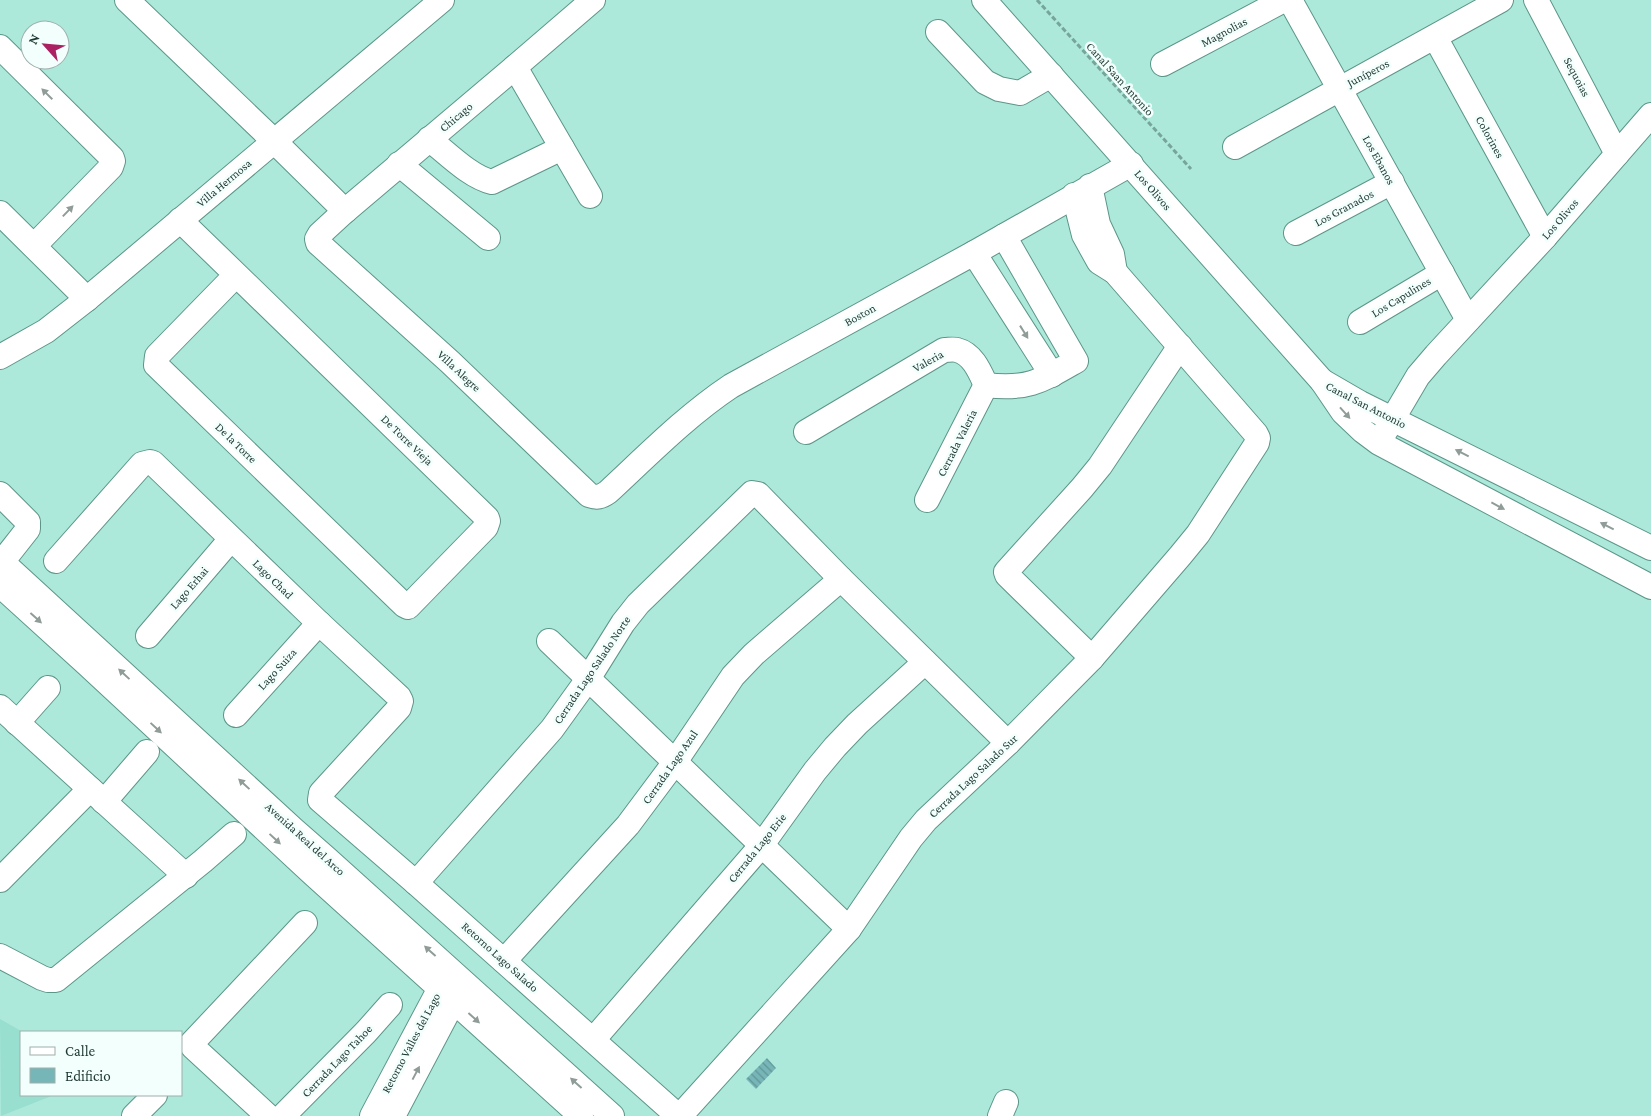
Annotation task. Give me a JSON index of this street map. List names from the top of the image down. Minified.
{"streets":{"street":["Magnolias","Juníperos","Sequoias","Chicago","Colorines","Los Ebanos","Villa Hermosa","Los Olivos","Los Granados","Los Capulines","Boston","Valeria","Villa Alegre","Canal San Antonio","De Torre Vieja","De la Torre","Cerrada Valeria","Lago Chad","Lago Erhai","Lago Suiza","Cerrada Lago Salado Norte","Cerrada Lago Azul","Cerrada Lago Salado Sur","Avenida Real del Arco","Cerrada Lago Erie","Retorno Lago Salado","Retorno Valles del Lago","Cerrada Lago Tahoe"],"path":["Canal Saan Antonio"]},"crossings":[["Juníperos","Colorines"],["Juníperos","Los Ebanos"],["Sequoias","Los Olivos"],["Chicago","Villa Alegre"],["Colorines","Los Olivos"],["Los Ebanos","Los Olivos"],["Los Ebanos","Los Granados"],["Los Ebanos","Los Capulines"],["Los Olivos","Boston"],["Los Olivos","Canal San Antonio"],["Boston","Villa Alegre"],["Valeria","Cerrada Valeria"],["De Torre Vieja","De la Torre"],["Lago Chad","Lago Erhai"],["Lago Chad","Lago Suiza"],["Lago Chad","Retorno Lago Salado"],["Cerrada Lago Salado Norte","Cerrada Lago Azul"],["Cerrada Lago Salado Norte","Retorno Lago Salado"],["Cerrada Lago Azul","Retorno Lago Salado"],["Cerrada Lago Salado Sur","Retorno Lago Salado"],["Avenida Real del Arco","Retorno Valles del Lago"],["Cerrada Lago Erie","Retorno Lago Salado"]],"legend":["Calle","Edificio"],"north":"top left"}
